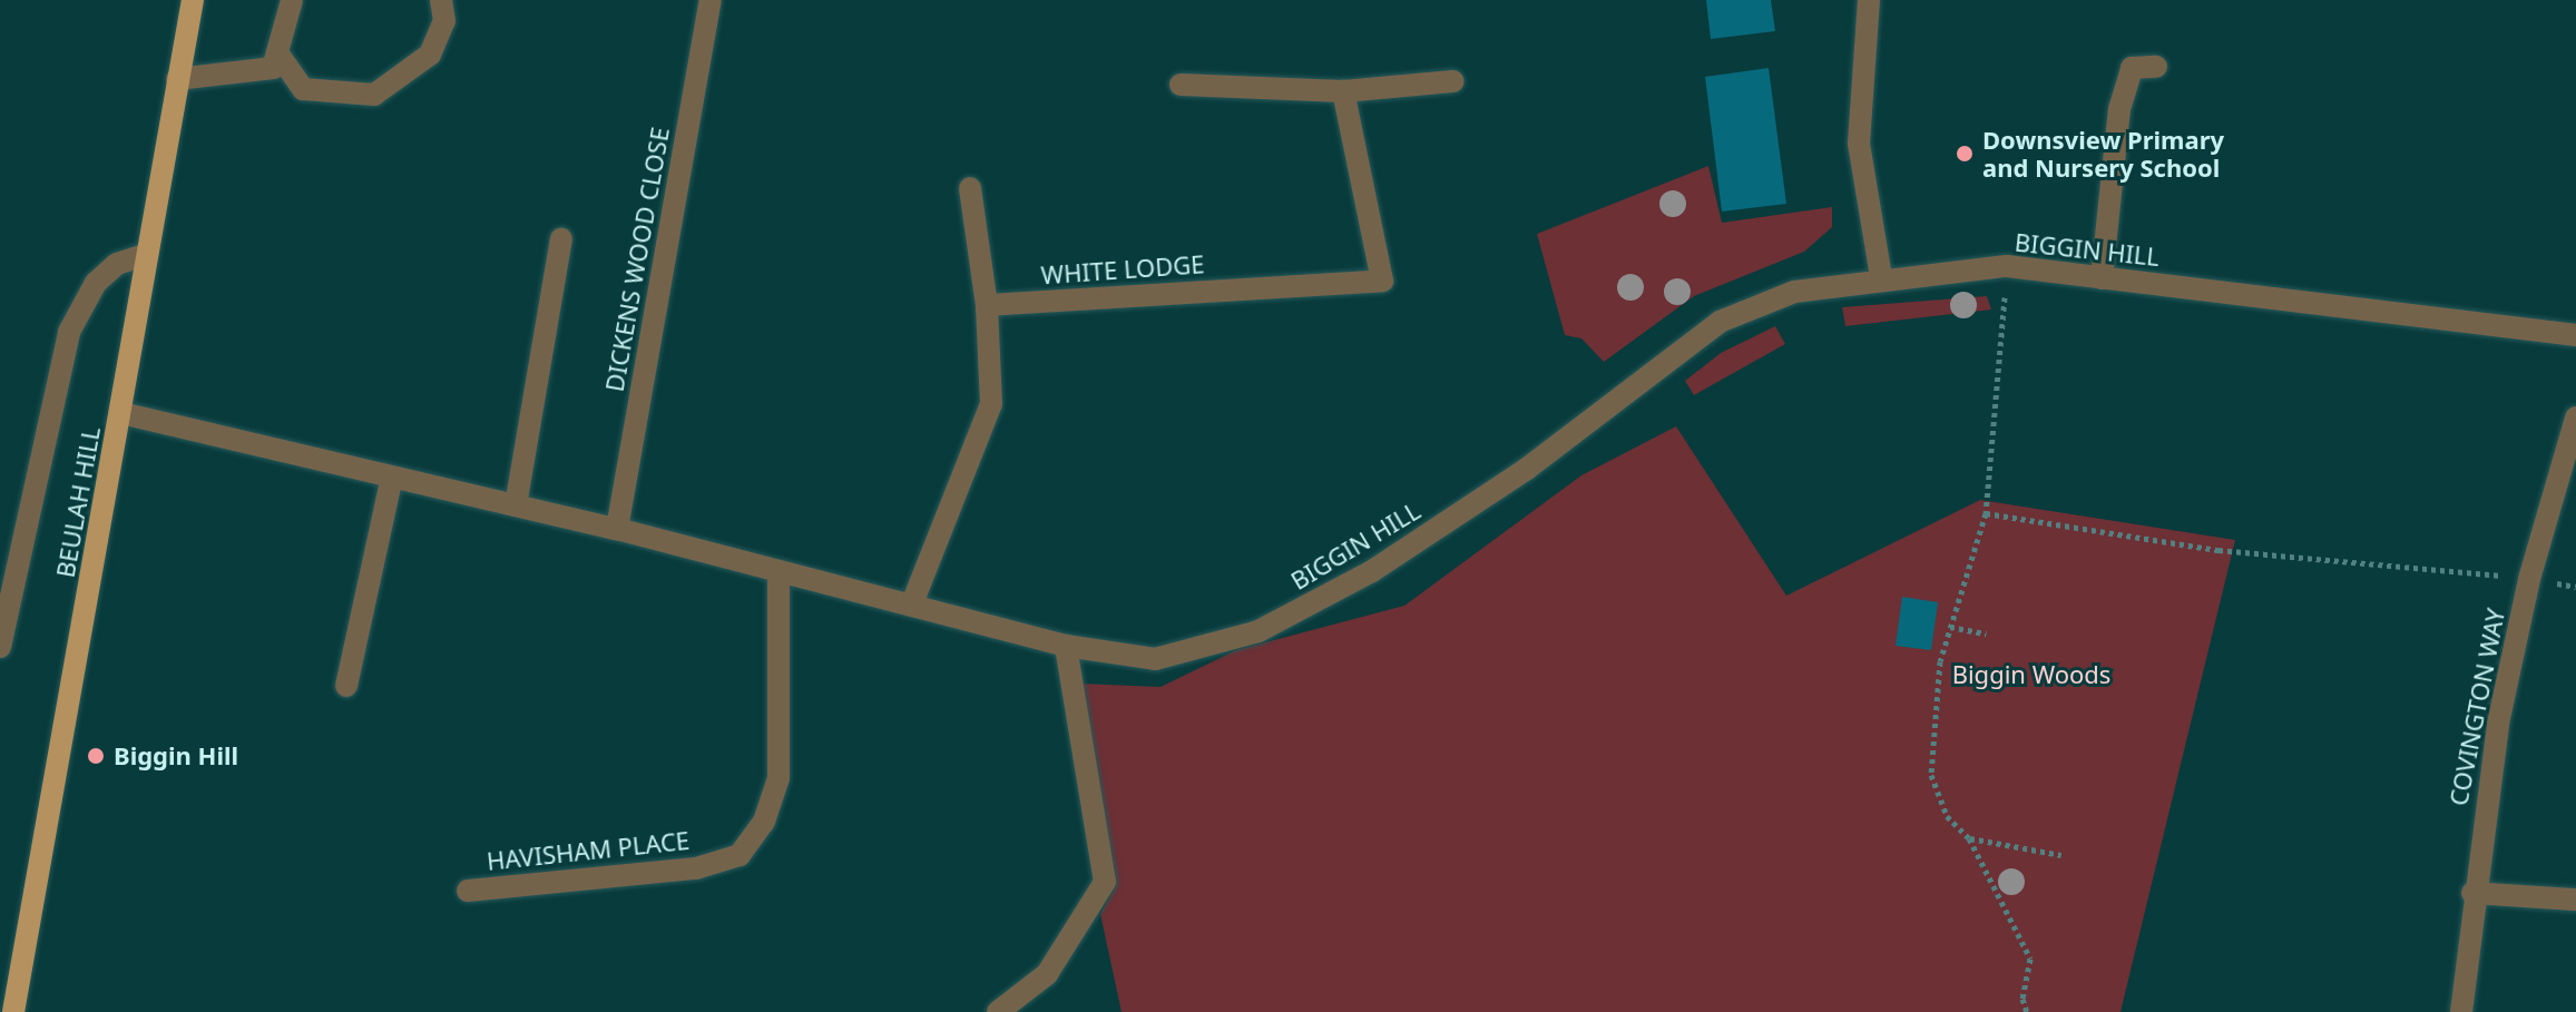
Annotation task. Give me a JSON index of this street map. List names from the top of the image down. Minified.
{"streets":{"main road":["BEULAH HILL"],"street":["BIGGIN HILL","DICKENS WOOD CLOSE","WHITE LODGE","COVINGTON WAY","HAVISHAM PLACE"]},"crossings":[["BIGGIN HILL","DICKENS WOOD CLOSE"],["BIGGIN HILL","BEULAH HILL"],["BIGGIN HILL","HAVISHAM PLACE"]],"parks":["Biggin Woods"],"places":["Downsview Primary and Nursery School","Biggin Hill"]}
